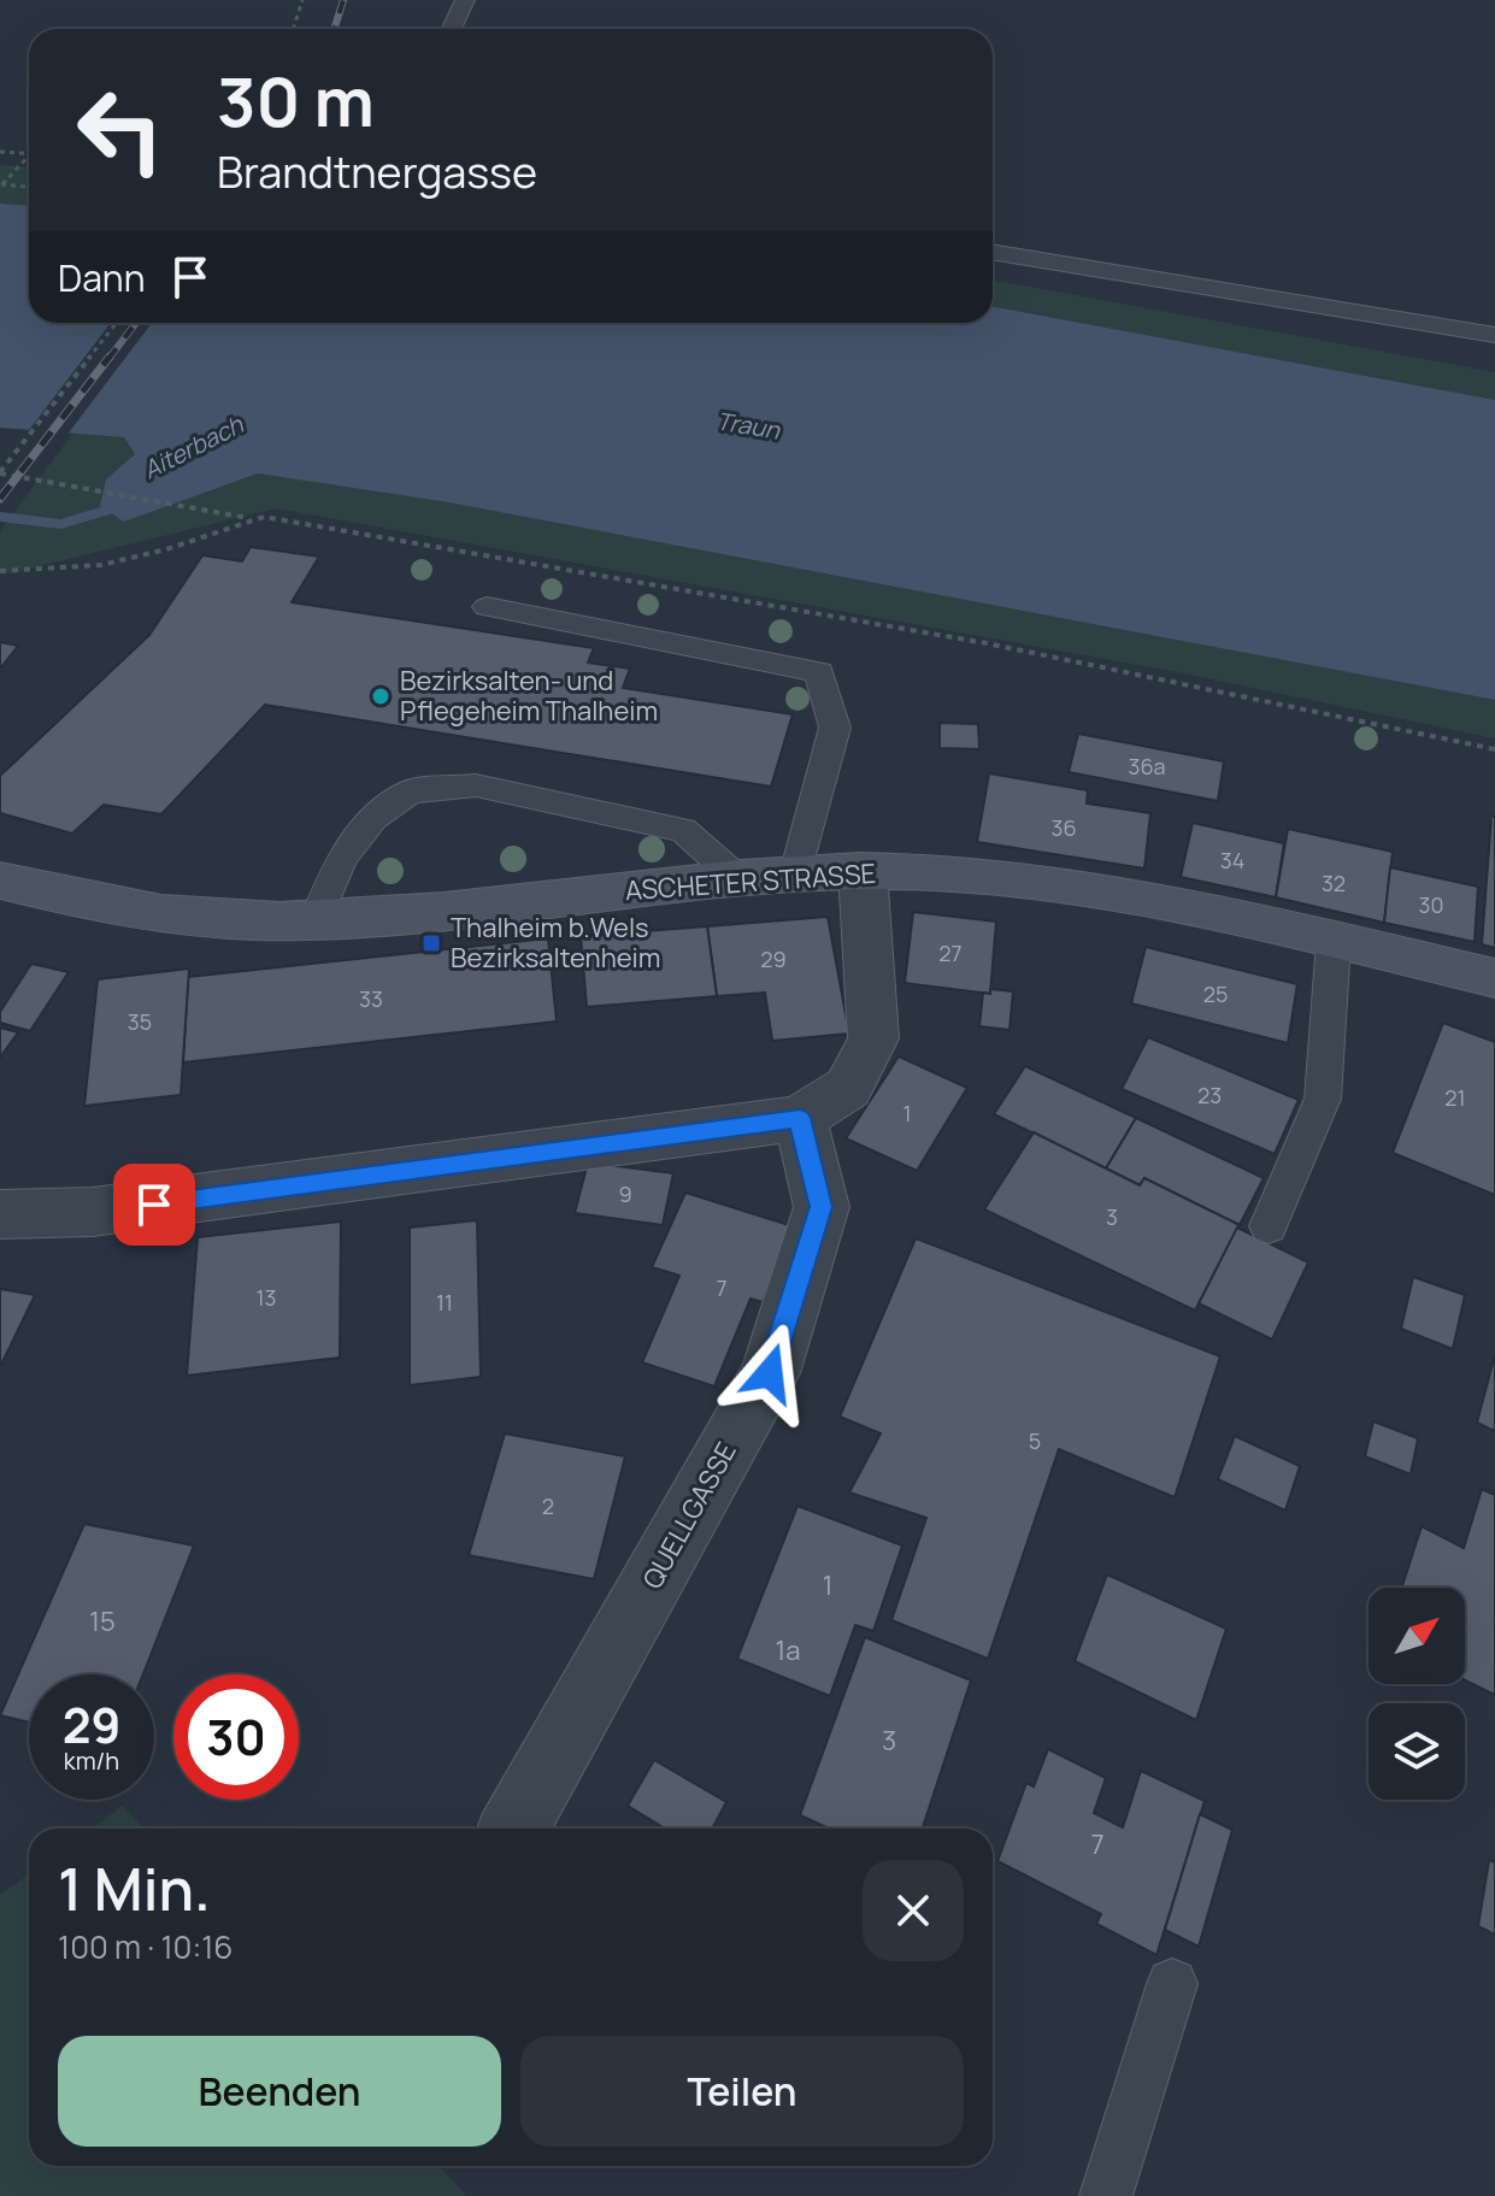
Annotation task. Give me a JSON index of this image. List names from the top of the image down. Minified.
{"streets":{"main road":["ASCHETER STRASSE"],"street":["QUELLGASSE"]},"water":["Traun","Aiterbach"],"places":{"other":["Bezirksalten- und Pflegeheim Thalheim"],"transit":["Thalheim b.Wels Bezirksaltenheim"]},"house_numbers":["36a","36","34","32","30","27","29","25","33","35","23","21","1","9","3","7","13","11","5","2","1","15","1a","3","7"],"north":"top right","page":{"turn":["30 m","Brandtnergasse"],"then":"Dann","speed":"29 km/h","limit":"30","heading":["1 Min.","100 m · 10:16"],"buttons":["Beenden","Teilen"]}}
